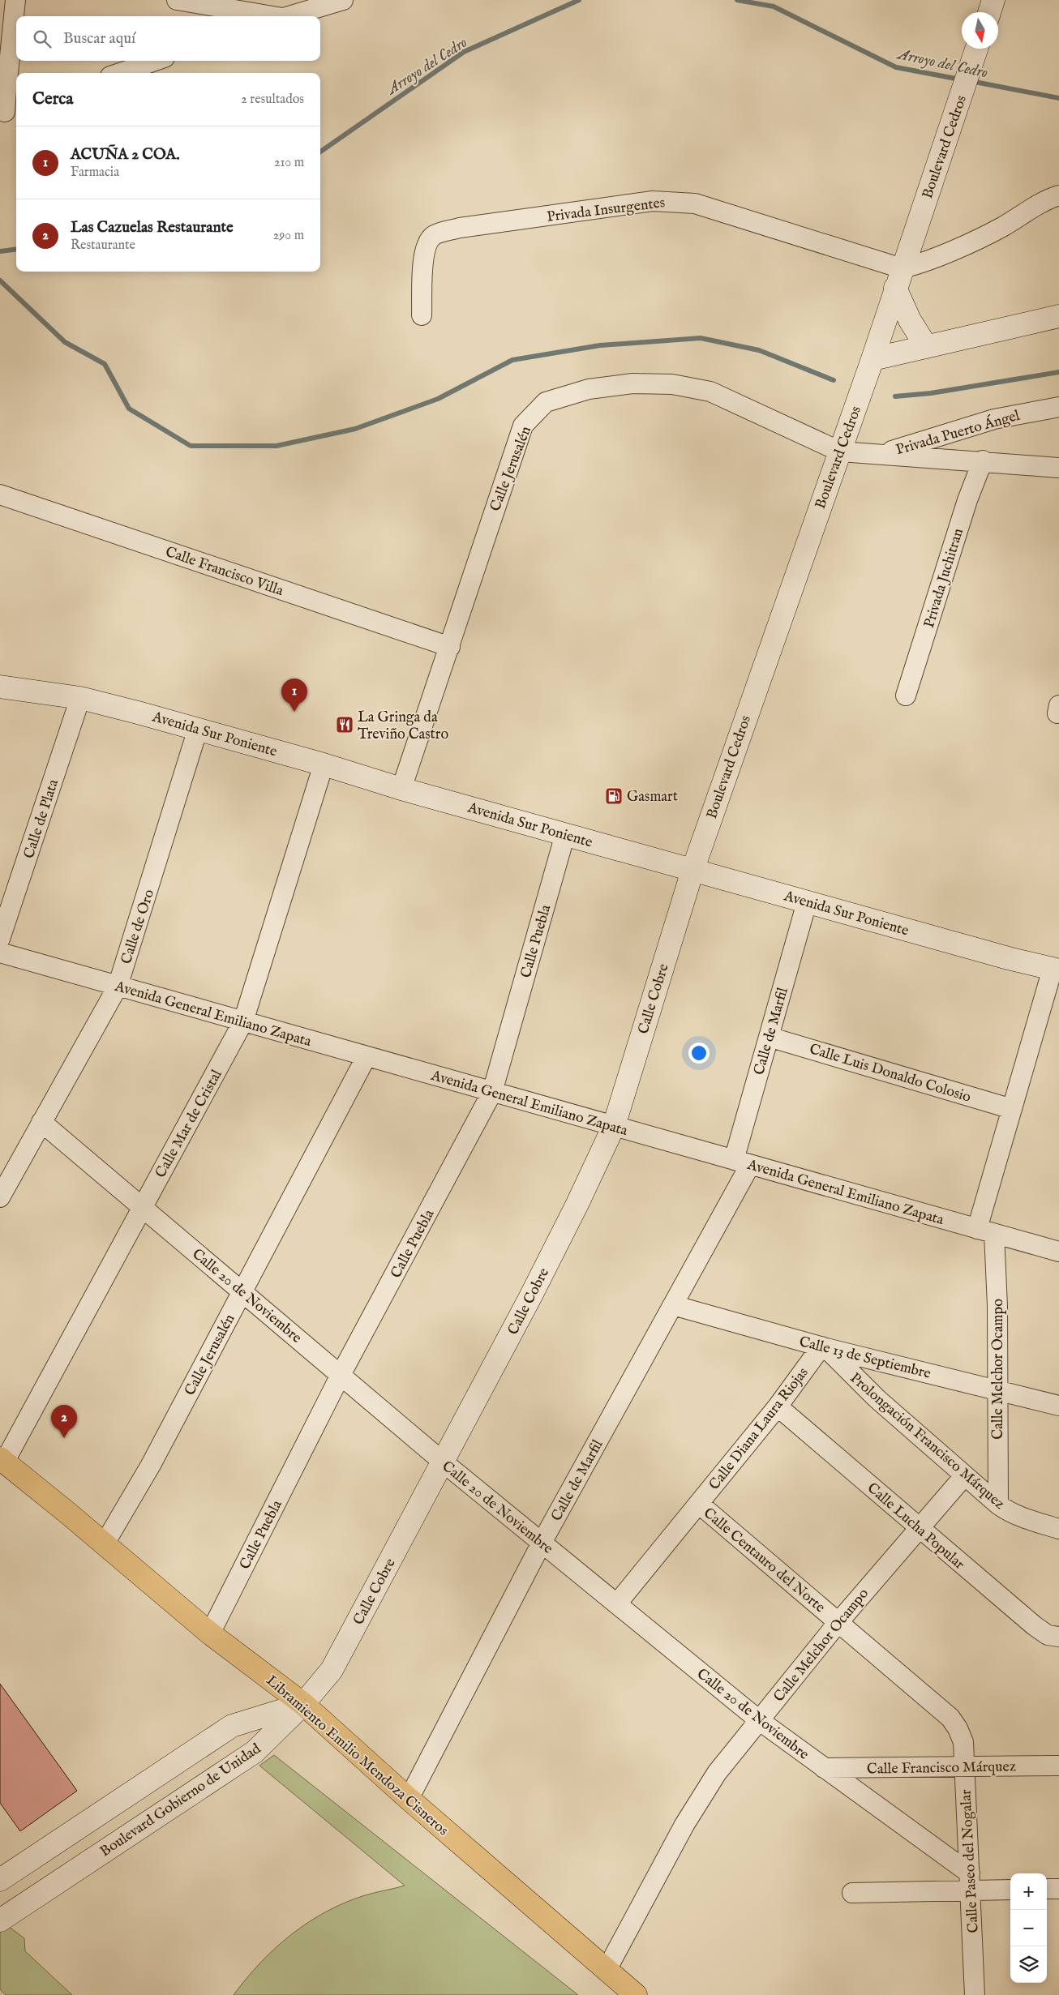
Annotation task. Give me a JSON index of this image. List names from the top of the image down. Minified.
{"streets":{"main road":["Boulevard Cedros","Avenida Sur Poniente","Calle Cobre","Libramiento Emilio Mendoza Cisneros","Boulevard Gobierno de Unidad"],"street":["Privada Insurgentes","Privada Puerto Ángel","Calle Jerusalén","Calle Francisco Villa","Privada Juchitran","Calle de Plata","Calle de Oro","Calle Puebla","Avenida General Emiliano Zapata","Calle de Marfil","Calle Luis Donaldo Colosio","Calle Mar de Cristal","Calle 20 de Noviembre","Calle 13 de Septiembre","Calle Melchor Ocampo","Calle Diana Laura Riojas","Prolongación Francisco Márquez","Calle Lucha Popular","Calle Centauro del Norte","Calle Francisco Márquez","Calle Paseo del Nogalar"]},"crossings":[["Boulevard Cedros","Privada Insurgentes"],["Boulevard Cedros","Privada Puerto Ángel"],["Boulevard Cedros","Calle Jerusalén"],["Boulevard Cedros","Avenida Sur Poniente"],["Boulevard Cedros","Calle Cobre"],["Privada Puerto Ángel","Calle Jerusalén"],["Privada Puerto Ángel","Privada Juchitran"],["Calle Jerusalén","Calle Francisco Villa"],["Calle Jerusalén","Avenida Sur Poniente"],["Calle Jerusalén","Avenida General Emiliano Zapata"],["Calle Jerusalén","Calle 20 de Noviembre"],["Calle Jerusalén","Libramiento Emilio Mendoza Cisneros"],["Avenida Sur Poniente","Calle de Plata"],["Avenida Sur Poniente","Calle de Oro"],["Avenida Sur Poniente","Calle Puebla"],["Avenida Sur Poniente","Calle Cobre"],["Avenida Sur Poniente","Calle de Marfil"],["Avenida Sur Poniente","Calle Mar de Cristal"],["Avenida Sur Poniente","Calle Melchor Ocampo"],["Calle de Oro","Avenida General Emiliano Zapata"],["Calle de Oro","Calle 20 de Noviembre"],["Calle Puebla","Avenida General Emiliano Zapata"],["Calle Puebla","Calle 20 de Noviembre"],["Calle Puebla","Libramiento Emilio Mendoza Cisneros"],["Calle Cobre","Avenida General Emiliano Zapata"],["Calle Cobre","Calle 20 de Noviembre"],["Calle Cobre","Libramiento Emilio Mendoza Cisneros"],["Calle Cobre","Boulevard Gobierno de Unidad"],["Avenida General Emiliano Zapata","Calle de Marfil"],["Avenida General Emiliano Zapata","Calle Mar de Cristal"],["Avenida General Emiliano Zapata","Calle Melchor Ocampo"],["Calle de Marfil","Calle Luis Donaldo Colosio"],["Calle de Marfil","Calle 20 de Noviembre"],["Calle de Marfil","Calle 13 de Septiembre"],["Calle de Marfil","Libramiento Emilio Mendoza Cisneros"],["Calle Luis Donaldo Colosio","Calle Melchor Ocampo"],["Calle Mar de Cristal","Calle 20 de Noviembre"],["Calle Mar de Cristal","Libramiento Emilio Mendoza Cisneros"],["Calle 20 de Noviembre","Calle Melchor Ocampo"],["Calle 20 de Noviembre","Calle Diana Laura Riojas"],["Calle 20 de Noviembre","Calle Francisco Márquez"],["Calle 20 de Noviembre","Calle Paseo del Nogalar"],["Calle 13 de Septiembre","Calle Melchor Ocampo"],["Calle 13 de Septiembre","Calle Diana Laura Riojas"],["Calle 13 de Septiembre","Prolongación Francisco Márquez"],["Calle Melchor Ocampo","Prolongación Francisco Márquez"],["Calle Melchor Ocampo","Calle Lucha Popular"],["Calle Melchor Ocampo","Calle Centauro del Norte"],["Calle Melchor Ocampo","Libramiento Emilio Mendoza Cisneros"],["Calle Diana Laura Riojas","Prolongación Francisco Márquez"],["Calle Diana Laura Riojas","Calle Lucha Popular"],["Calle Diana Laura Riojas","Calle Centauro del Norte"],["Calle Centauro del Norte","Calle Paseo del Nogalar"],["Libramiento Emilio Mendoza Cisneros","Boulevard Gobierno de Unidad"],["Calle Francisco Márquez","Calle Paseo del Nogalar"]],"water":["Arroyo del Cedro"],"places":{"restaurant":["La Gringa da Treviño Castro"],"fuel station":["Gasmart"]},"north":"bottom","page":{"search":"Buscar aquí","heading":["Cerca","2 resultados"],"list":[{"mark":"1","name":"ACUÑA 2 COA.","note":"Farmacia","value":"210 m"},{"mark":"2","name":"Las Cazuelas Restaurante","note":"Restaurante","value":"290 m"}],"pins":["1","2"],"map_buttons":["+","−"]}}
